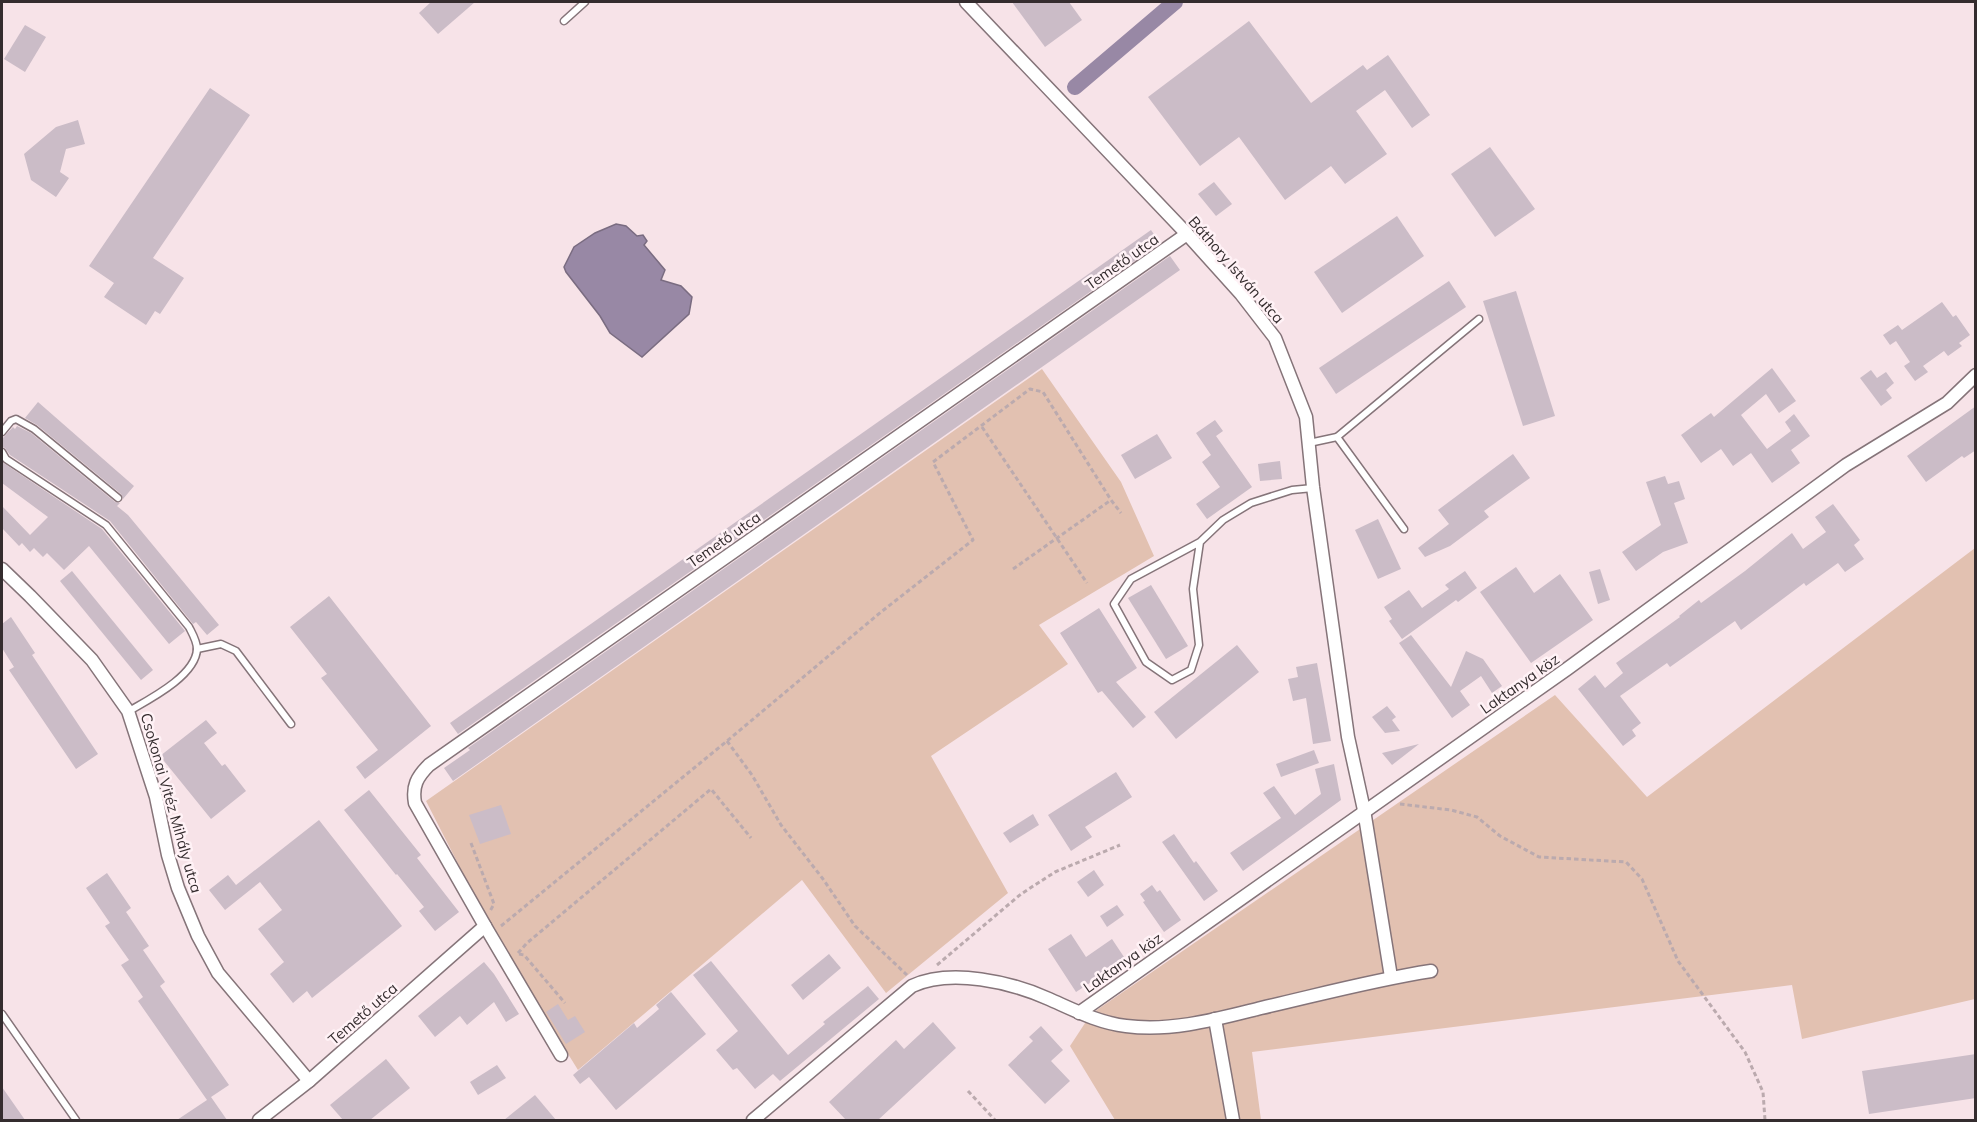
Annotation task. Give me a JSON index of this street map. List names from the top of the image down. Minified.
{"streets":{"street":["Temető utca","Báthory István utca","Laktanya köz","Csokonai Vitéz Mihály utca"]},"crossings":[["Temető utca","Báthory István utca"],["Temető utca","Csokonai Vitéz Mihály utca"],["Báthory István utca","Laktanya köz"]]}
